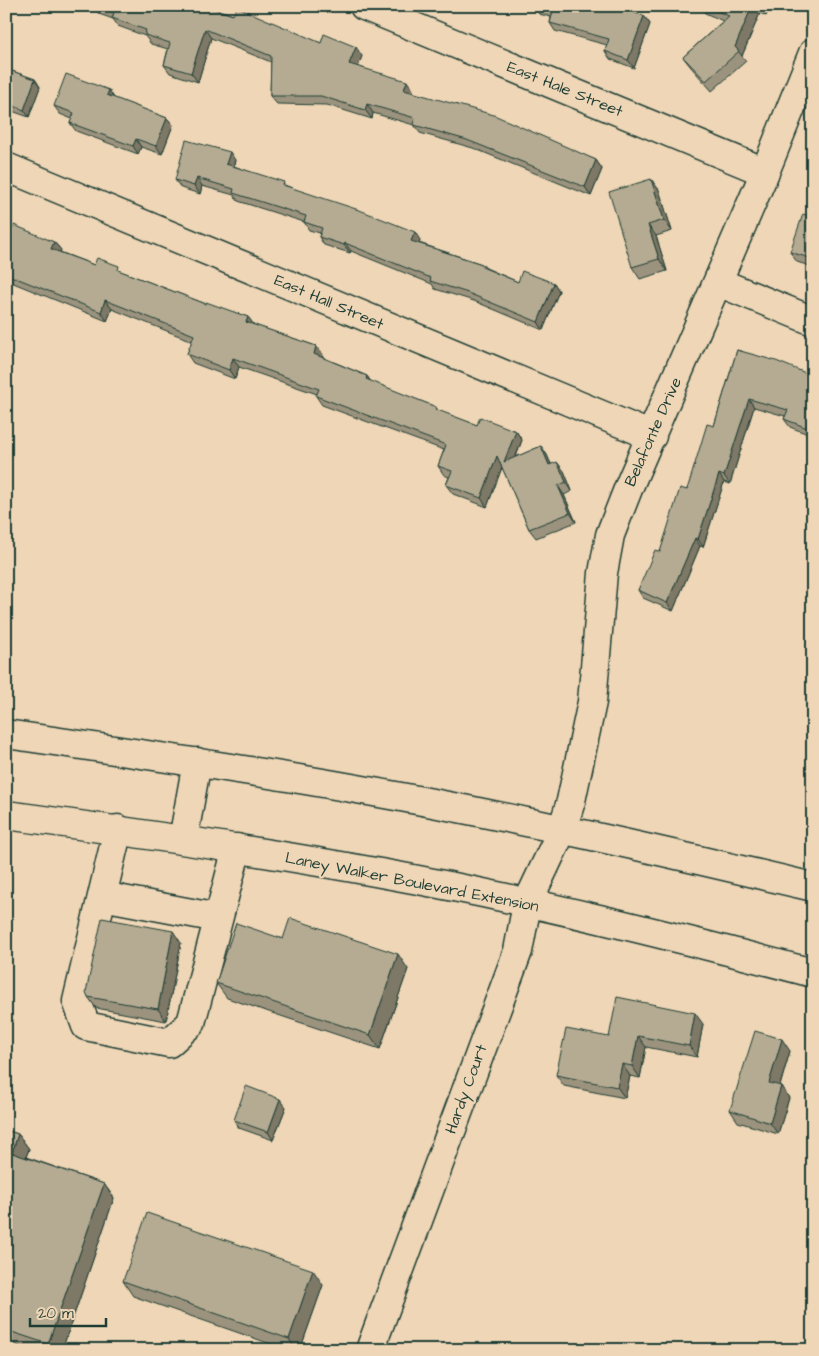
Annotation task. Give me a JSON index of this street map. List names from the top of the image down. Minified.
{"streets":{"street":["East Hale Street","East Hall Street","Belafonte Drive","Laney Walker Boulevard Extension","Hardy Court"]},"crossings":[["East Hale Street","Belafonte Drive"],["East Hall Street","Belafonte Drive"],["Belafonte Drive","Hardy Court"],["Laney Walker Boulevard Extension","Hardy Court"]],"scale_bar":"20 m"}
